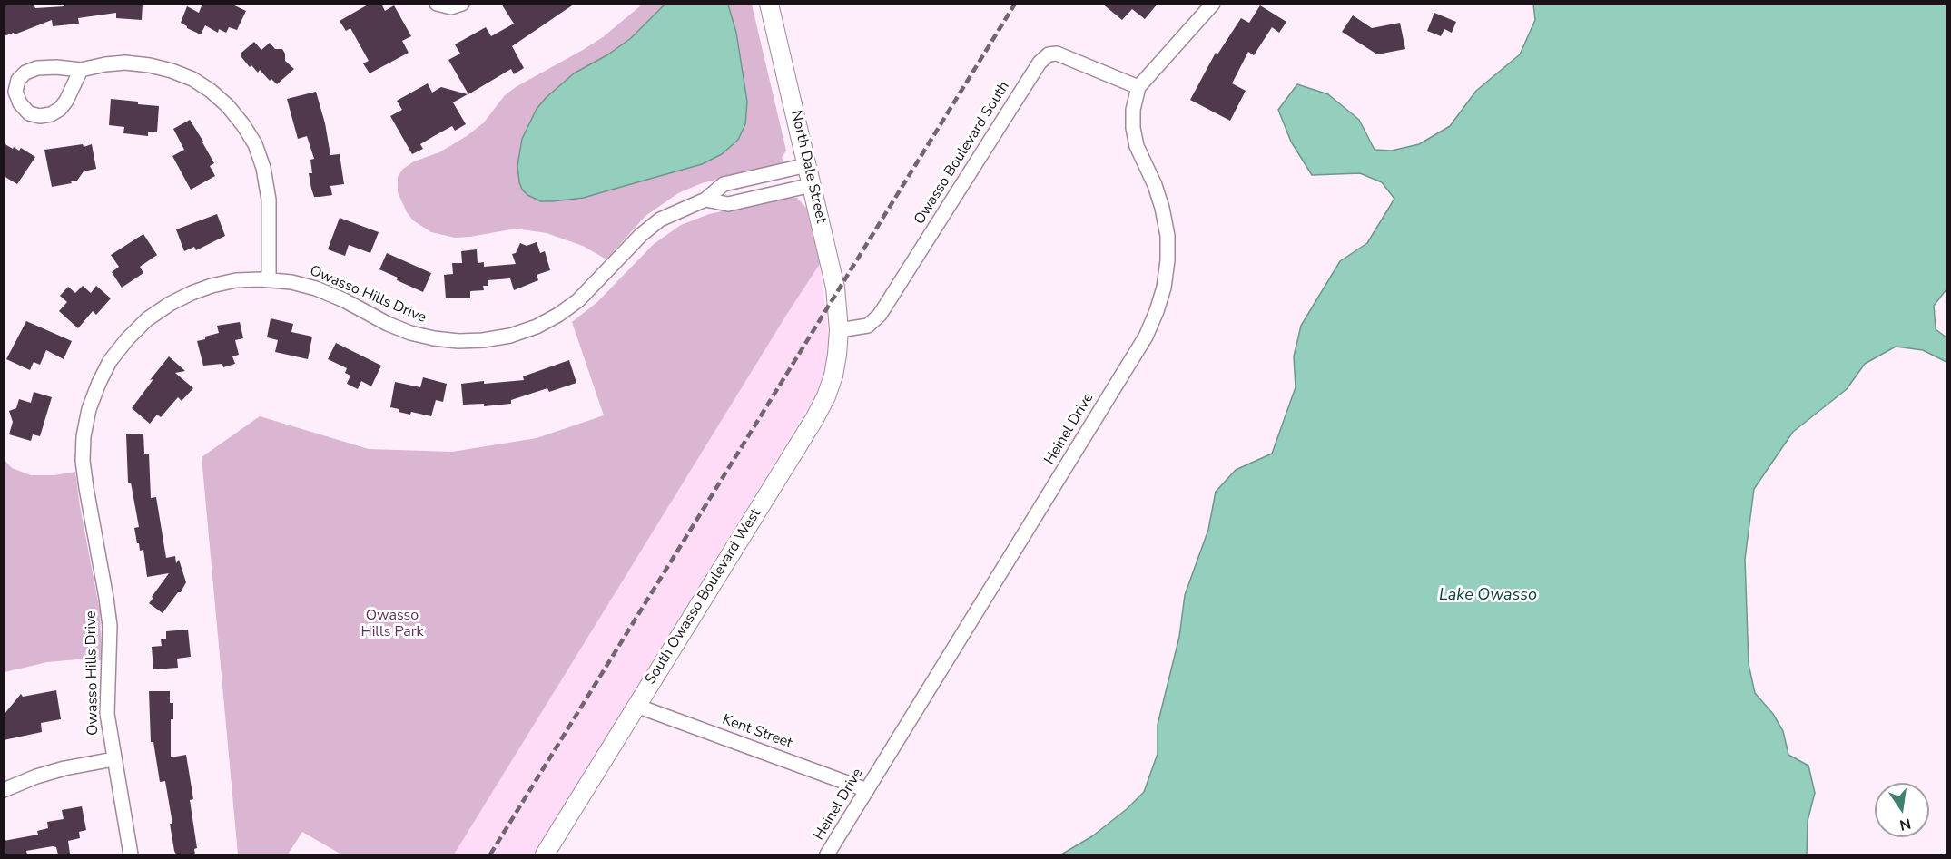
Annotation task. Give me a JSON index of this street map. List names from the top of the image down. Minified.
{"streets":{"street":["Owasso Boulevard South","North Dale Street","Owasso Hills Drive","Heinel Drive","South Owasso Boulevard West","Kent Street"]},"crossings":[["Owasso Boulevard South","North Dale Street"],["Owasso Boulevard South","Heinel Drive"],["Owasso Boulevard South","South Owasso Boulevard West"],["North Dale Street","Owasso Hills Drive"],["North Dale Street","South Owasso Boulevard West"],["Heinel Drive","Kent Street"],["South Owasso Boulevard West","Kent Street"]],"water":["Lake Owasso"],"parks":["Owasso Hills Park"],"north":"bottom"}
